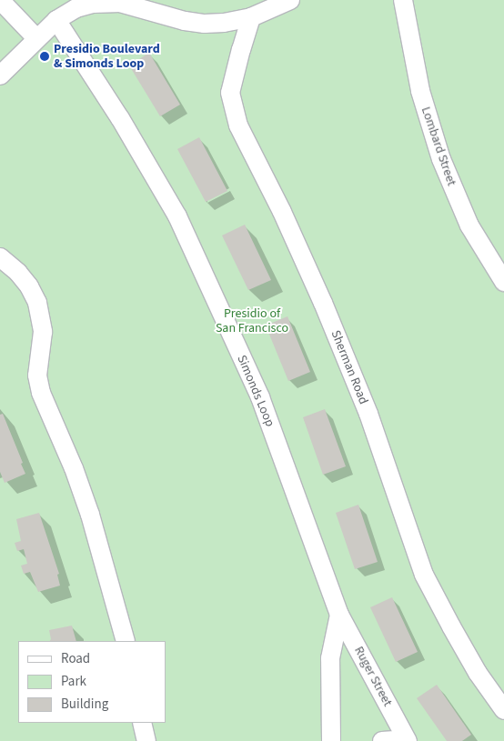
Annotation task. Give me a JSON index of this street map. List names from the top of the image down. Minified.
{"streets":{"street":["Lombard Street","Sherman Road","Simonds Loop","Ruger Street"]},"crossings":[["Simonds Loop","Ruger Street"]],"parks":["Presidio of San Francisco"],"places":["Presidio Boulevard & Simonds Loop"],"legend":["Road","Park","Building"]}
